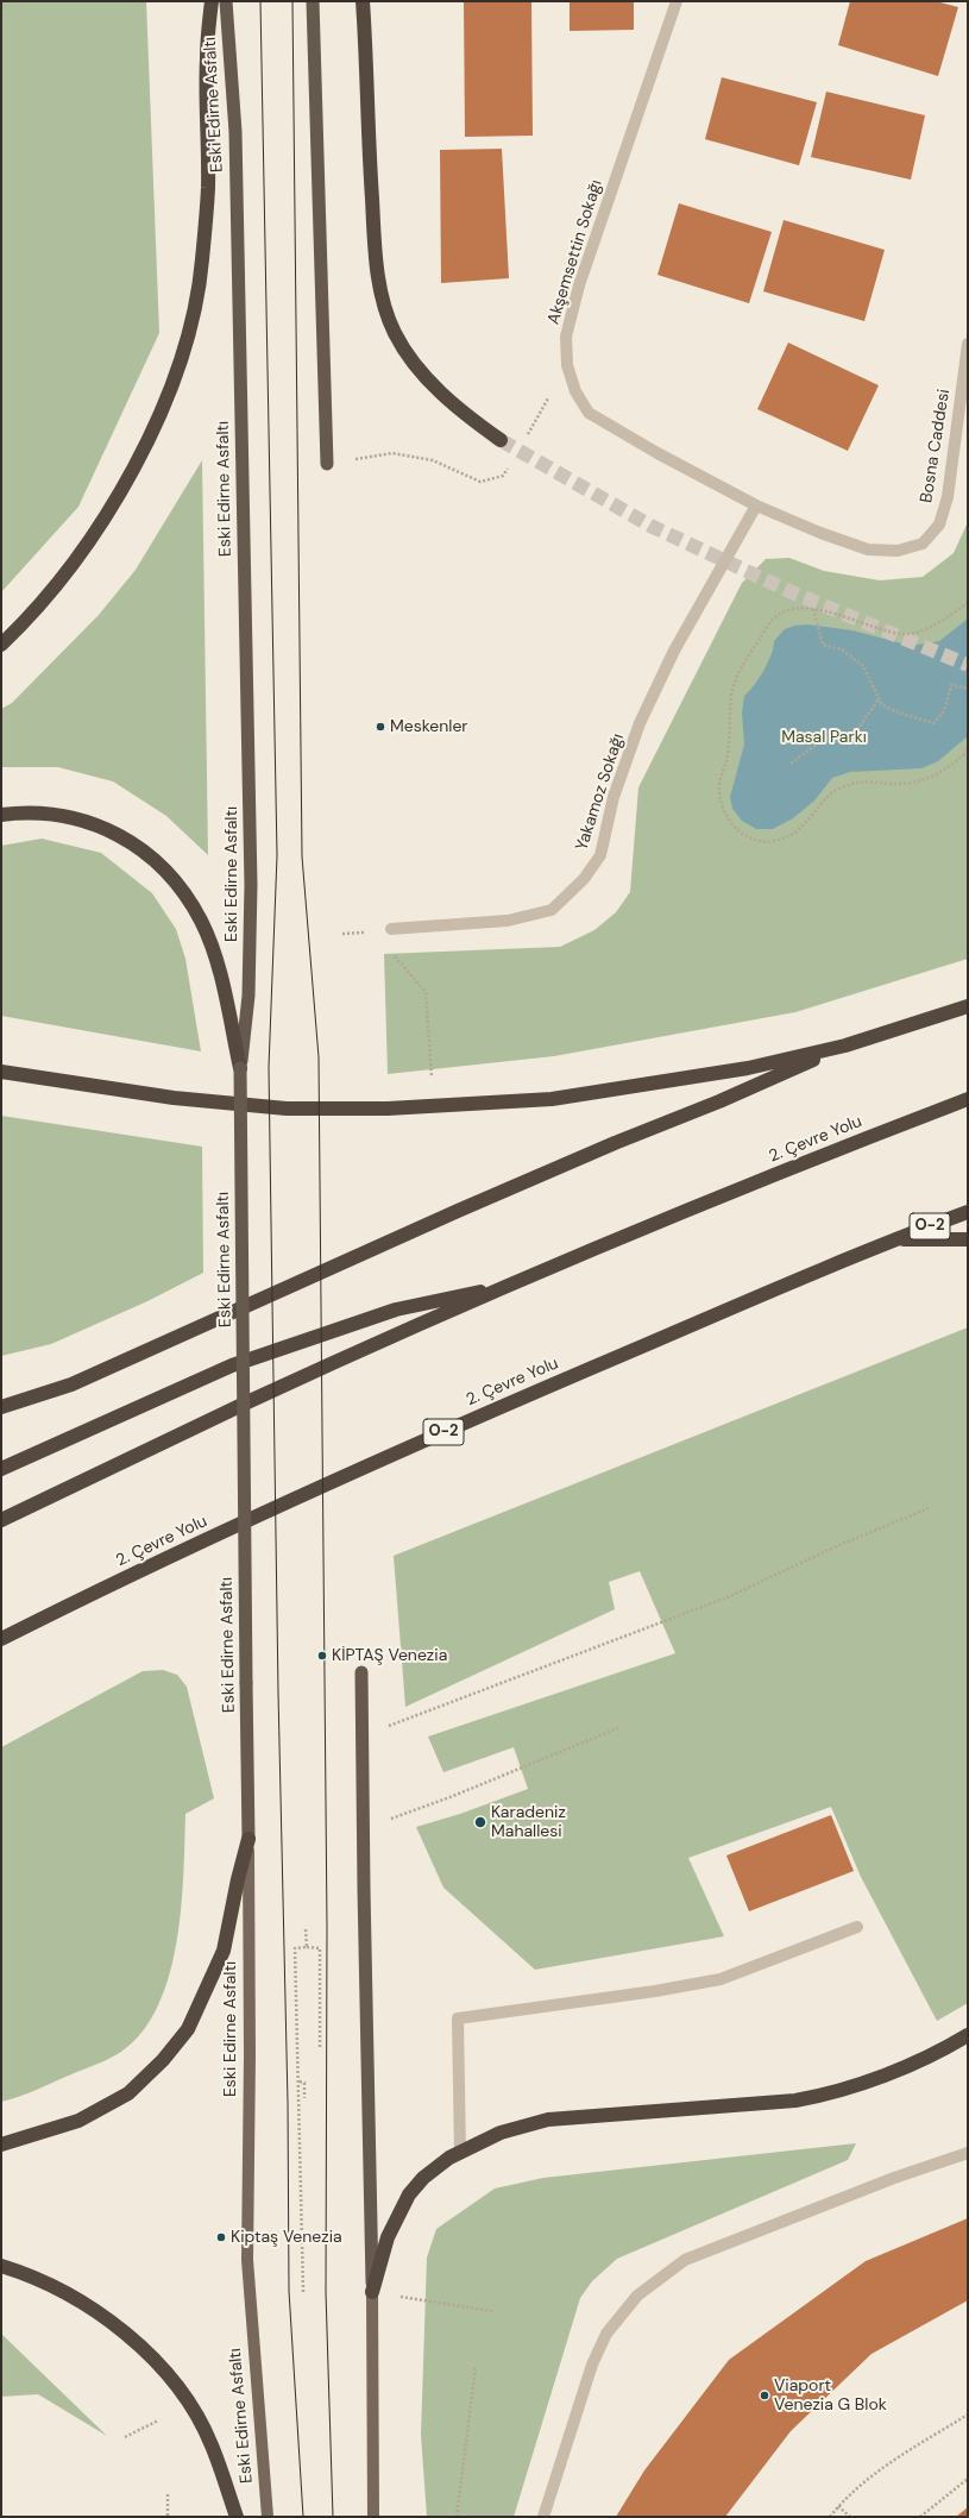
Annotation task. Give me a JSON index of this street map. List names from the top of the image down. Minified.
{"streets":{"highway":["Eski Edirne Asfaltı","2. Çevre Yolu","O-2"],"street":["Akşemsettin Sokağı","Bosna Caddesi","Yakamoz Sokağı"]},"crossings":[["Akşemsettin Sokağı","Bosna Caddesi"],["Akşemsettin Sokağı","Yakamoz Sokağı"],["Bosna Caddesi","Yakamoz Sokağı"]],"parks":["Masal Parkı"],"places":["Meskenler","KİPTAŞ Venezia","Karadeniz Mahallesi","Kiptaş Venezia","Viaport Venezia G Blok"]}
